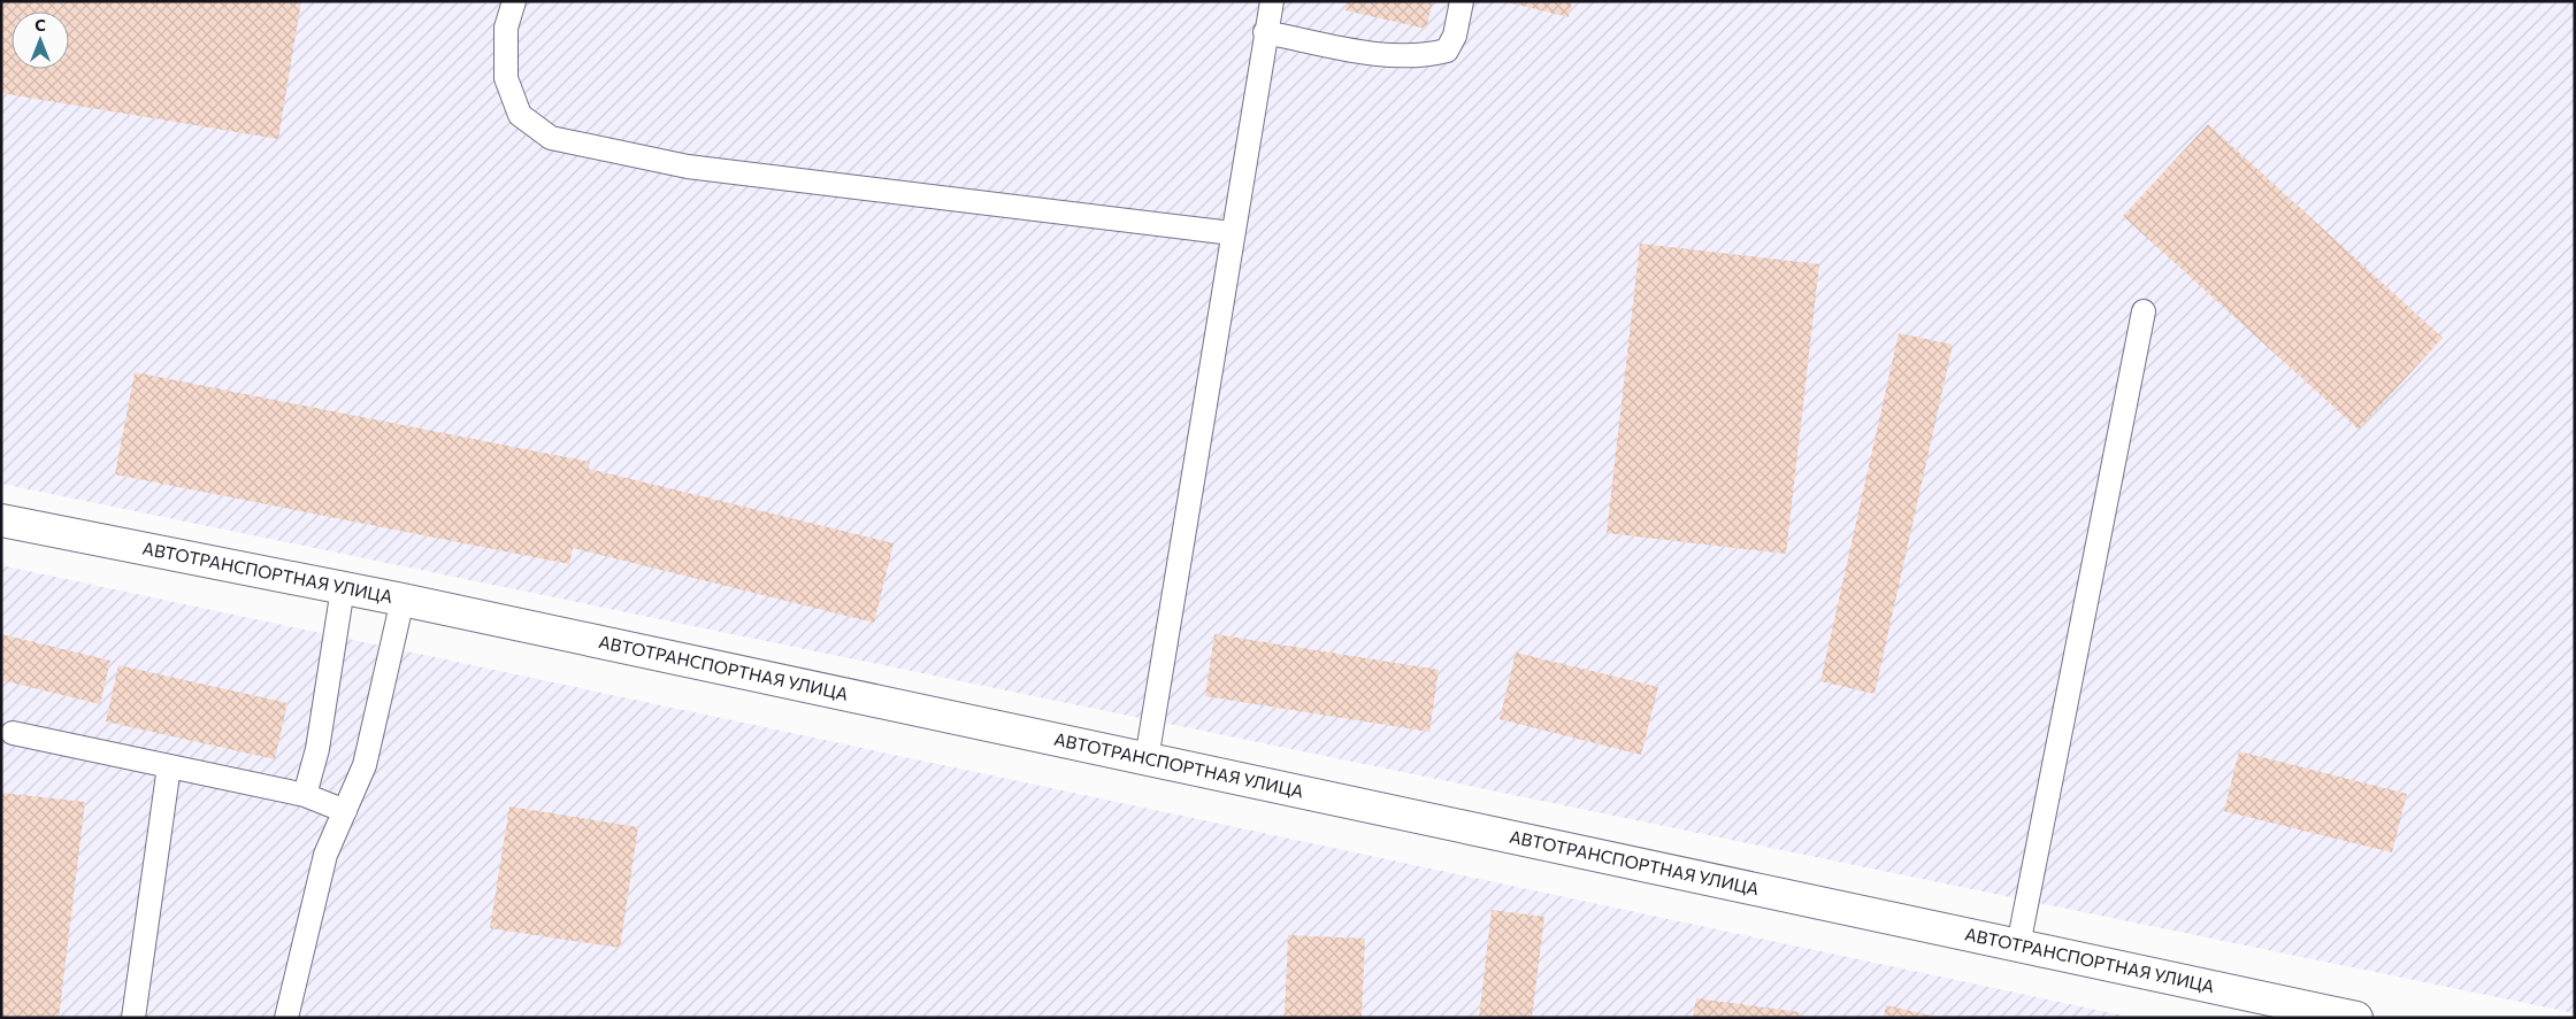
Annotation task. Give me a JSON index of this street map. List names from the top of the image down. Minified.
{"streets":{"street":["АВТОТРАНСПОРТНАЯ УЛИЦА"]},"north":"top"}
